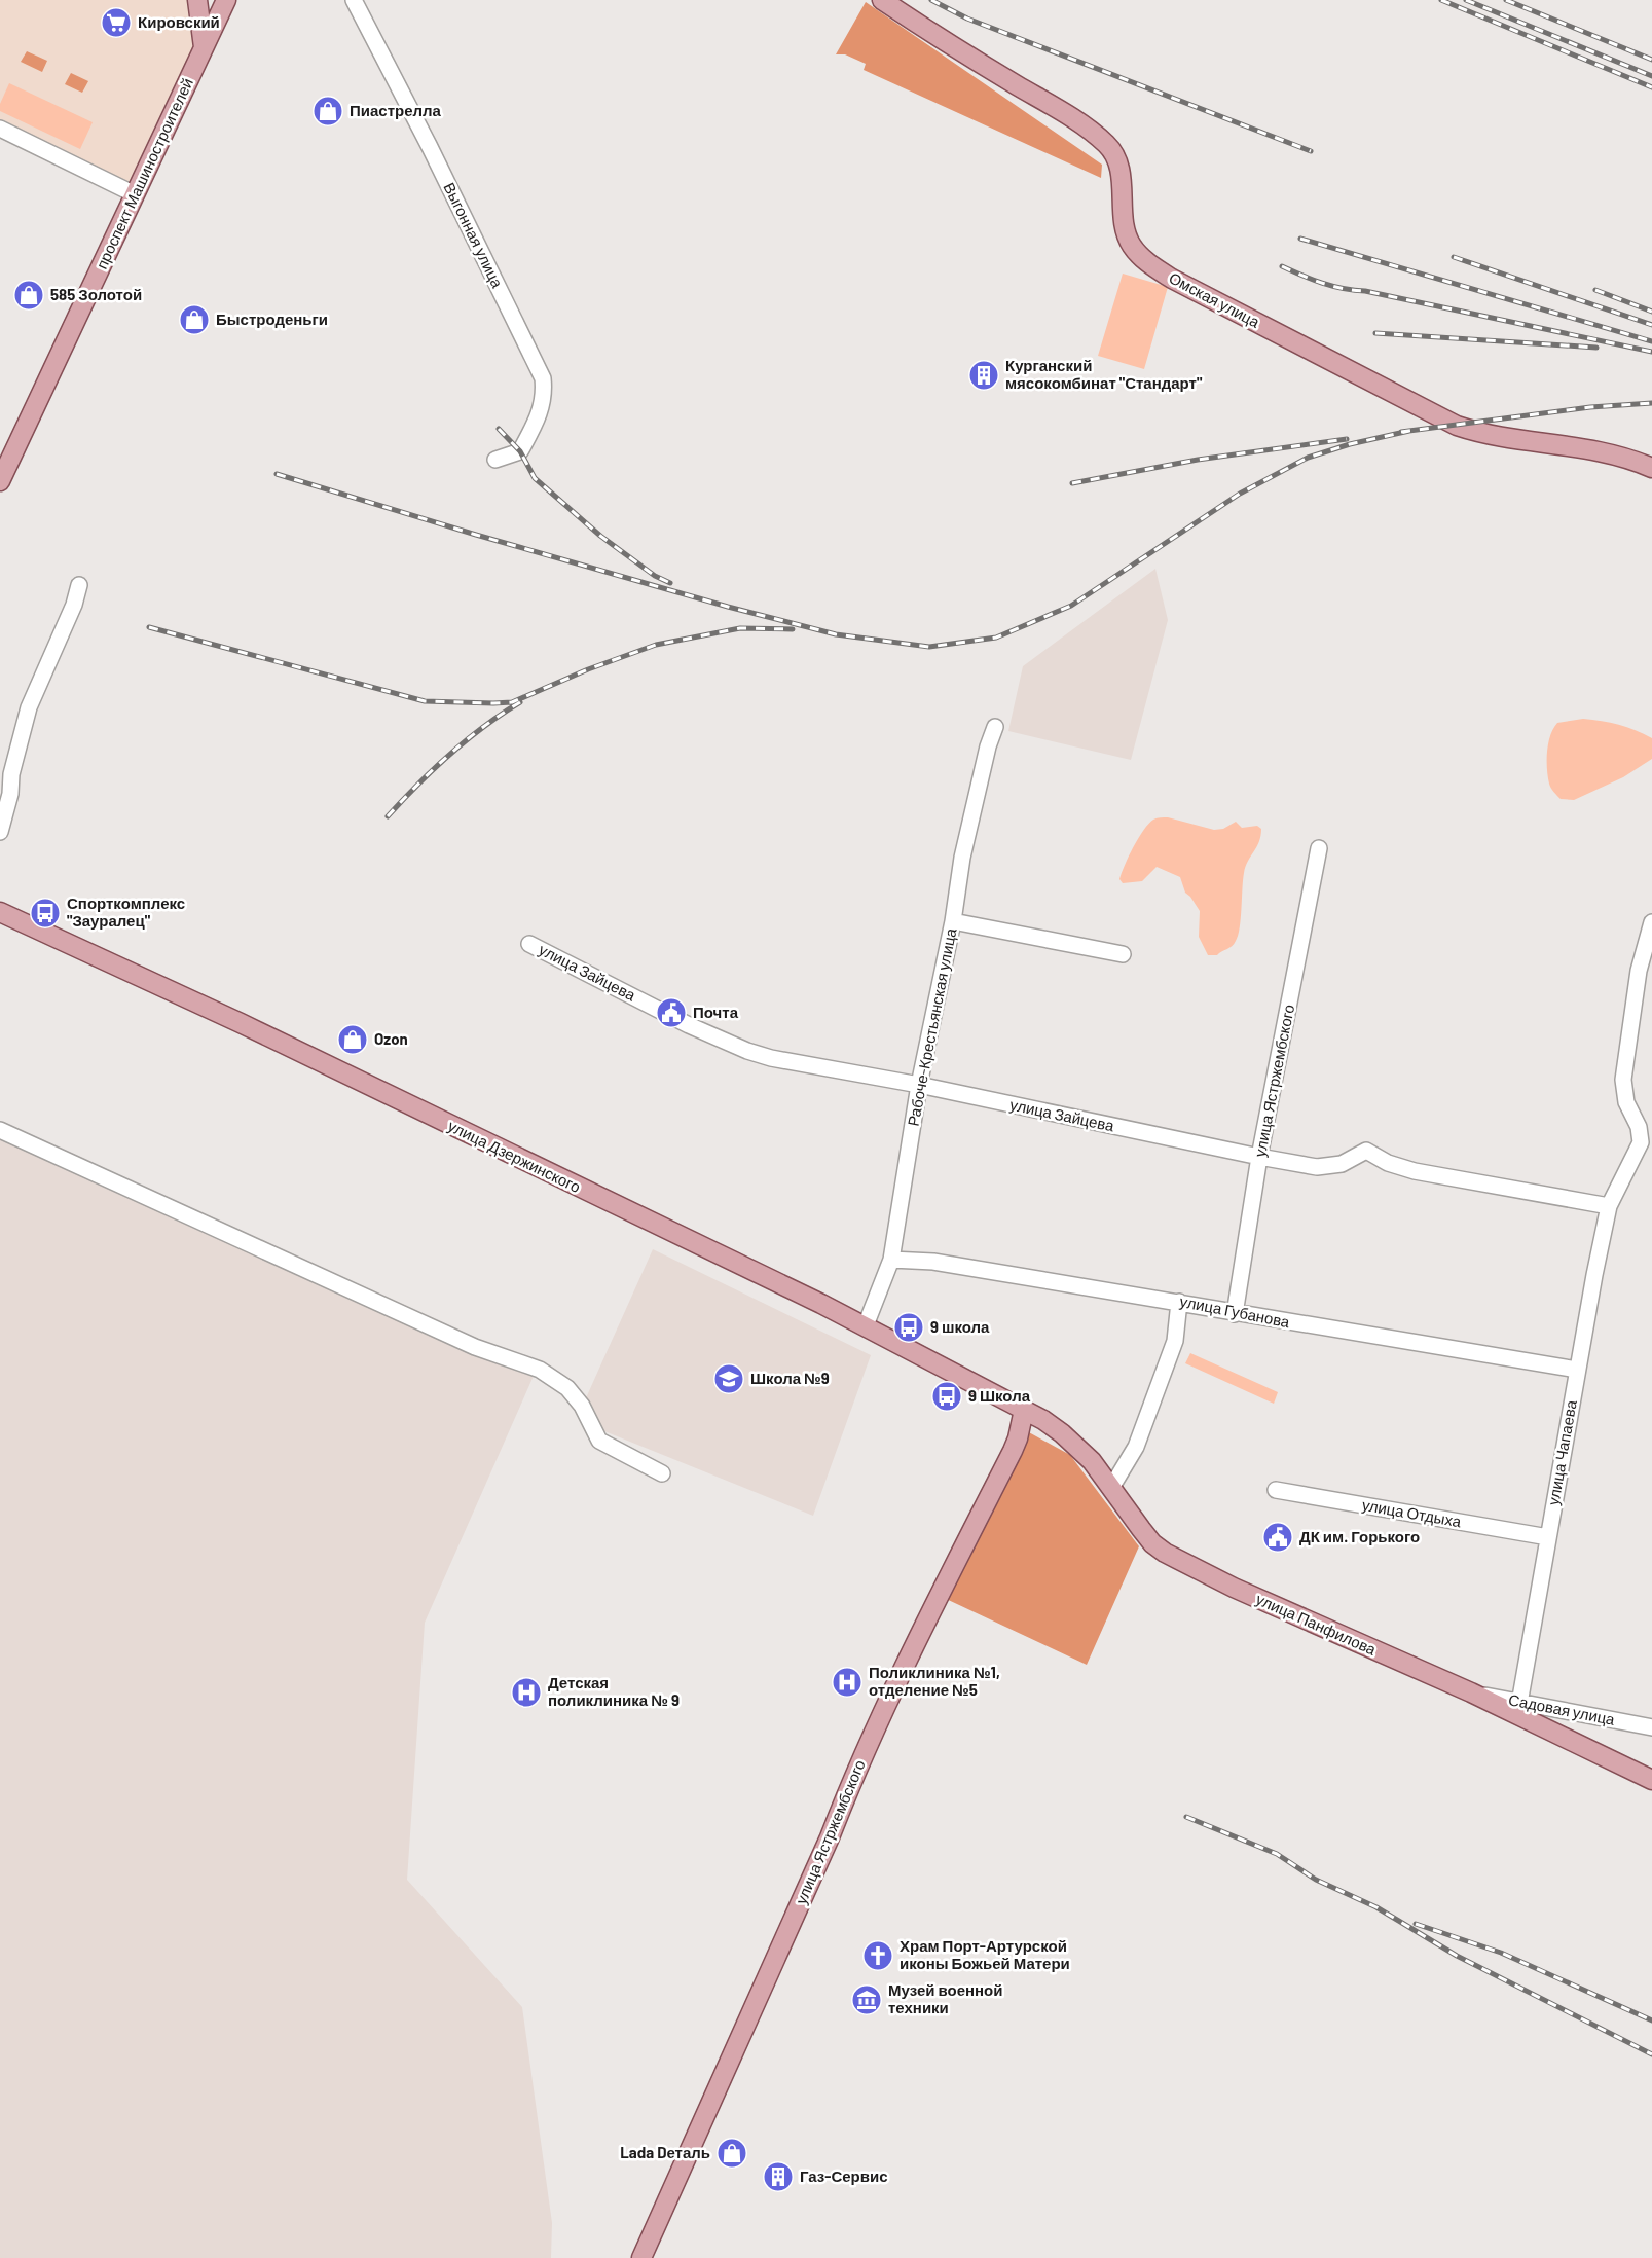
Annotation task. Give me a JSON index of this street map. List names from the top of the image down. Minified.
{"streets":{"main road":["проспект Машиностроителей","Омская улица","улица Ястржембского","улица Дзержинского","улица Панфилова"],"street":["Выгонная улица","улица Зайцева","Рабоче-Крестьянская улица","улица Губанова","улица Чапаева","улица Отдыха","Садовая улица"]},"crossings":[["улица Зайцева","Рабоче-Крестьянская улица"],["улица Зайцева","улица Ястржембского"],["улица Зайцева","улица Чапаева"],["Рабоче-Крестьянская улица","улица Дзержинского"],["Рабоче-Крестьянская улица","улица Губанова"],["улица Ястржембского","улица Дзержинского"],["улица Ястржембского","улица Губанова"],["улица Ястржембского","улица Панфилова"],["улица Дзержинского","улица Панфилова"],["улица Губанова","улица Чапаева"],["улица Чапаева","улица Отдыха"],["улица Чапаева","улица Панфилова"],["улица Чапаева","Садовая улица"],["улица Панфилова","Садовая улица"]],"places":{"supermarket":["Кировский"],"shop":["Пиастрелла","585 Золотой","Быстроденьги","Ozon","Lada Dеталь"],"building":["Курганский мясокомбинат \"Стандарт\"","Газ-Сервис"],"bus stop":["Спорткомплекс \"Зауралец\"","9 школа","9 Школа"],"public building":["Почта","ДК им. Горького"],"school or university":["Школа №9"],"hospital":["Поликлиника №1, отделение №5","Детская поликлиника № 9"],"church":["Храм Порт-Артурской иконы Божьей Матери"],"museum":["Музей военной техники"]}}
